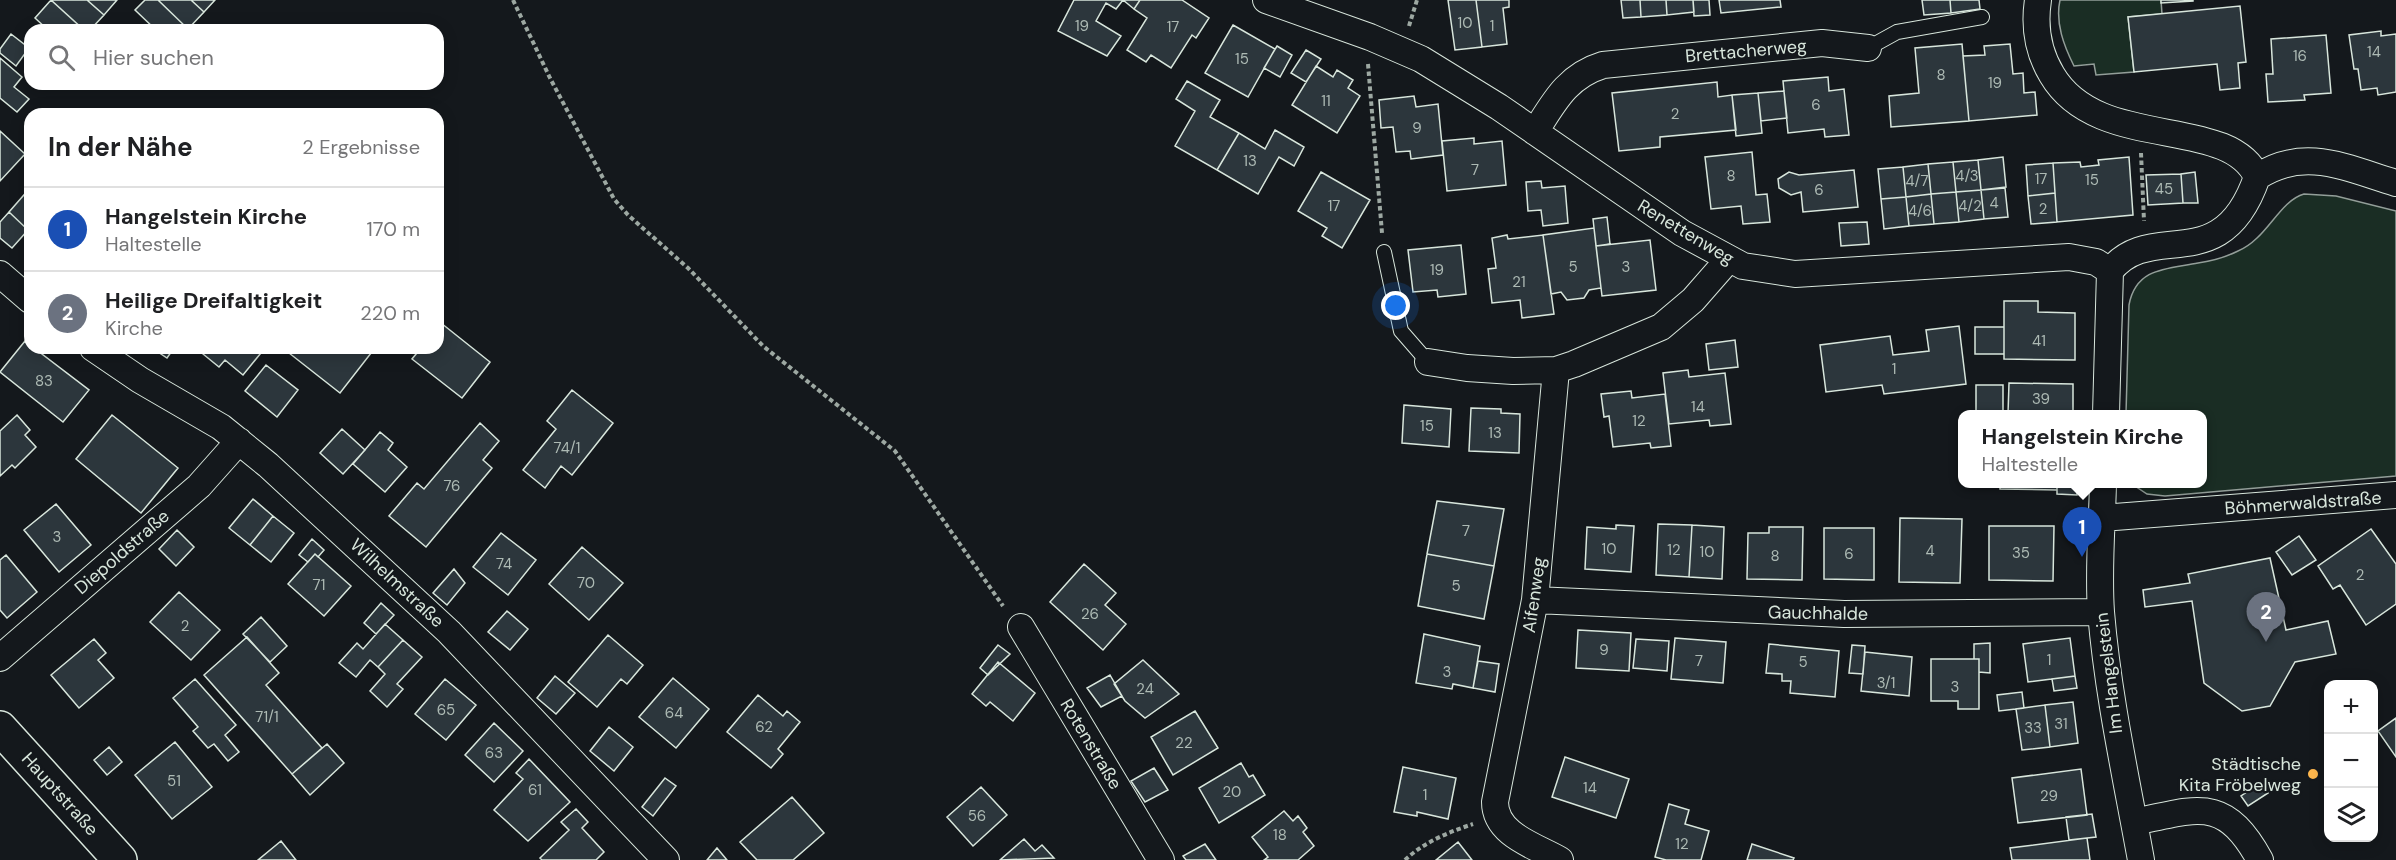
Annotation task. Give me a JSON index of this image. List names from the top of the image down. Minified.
{"streets":{"main road":["Hauptstraße"],"street":["Brettacherweg","Renettenweg","Böhmerwaldstraße","Diepoldstraße","Wilhelmstraße","Aifenweg","Gauchhalde","Im Hangelstein","Rotenstraße"]},"crossings":[["Brettacherweg","Renettenweg"],["Böhmerwaldstraße","Im Hangelstein"],["Diepoldstraße","Wilhelmstraße"],["Aifenweg","Gauchhalde"],["Gauchhalde","Im Hangelstein"]],"places":["Städtische Kita Fröbelweg"],"house_numbers":["10","19","1","17","14","16","15","8","19","11","6","2","9","13","7","8","4/3","17","15","4/7","45","6","4","17","4/2","2","4/6","5","3","19","21","41","1","83","39","14","12","15","13","74/1","76","7","3","10","12","4","10","35","6","8","74","2","70","71","5","26","2","9","1","7","5","3","3/1","3","24","65","64","71/1","31","62","33","22","63","51","14","61","20","1","29","56","18","12"],"page":{"search":"Hier suchen","heading":["In der Nähe","2 Ergebnisse"],"list":[{"mark":"1","name":"Hangelstein Kirche","note":"Haltestelle","value":"170 m"},{"mark":"2","name":"Heilige Dreifaltigkeit","note":"Kirche","value":"220 m"}],"popup":["Hangelstein Kirche","Haltestelle"],"pins":["1","2"],"map_buttons":["+","−"]}}
